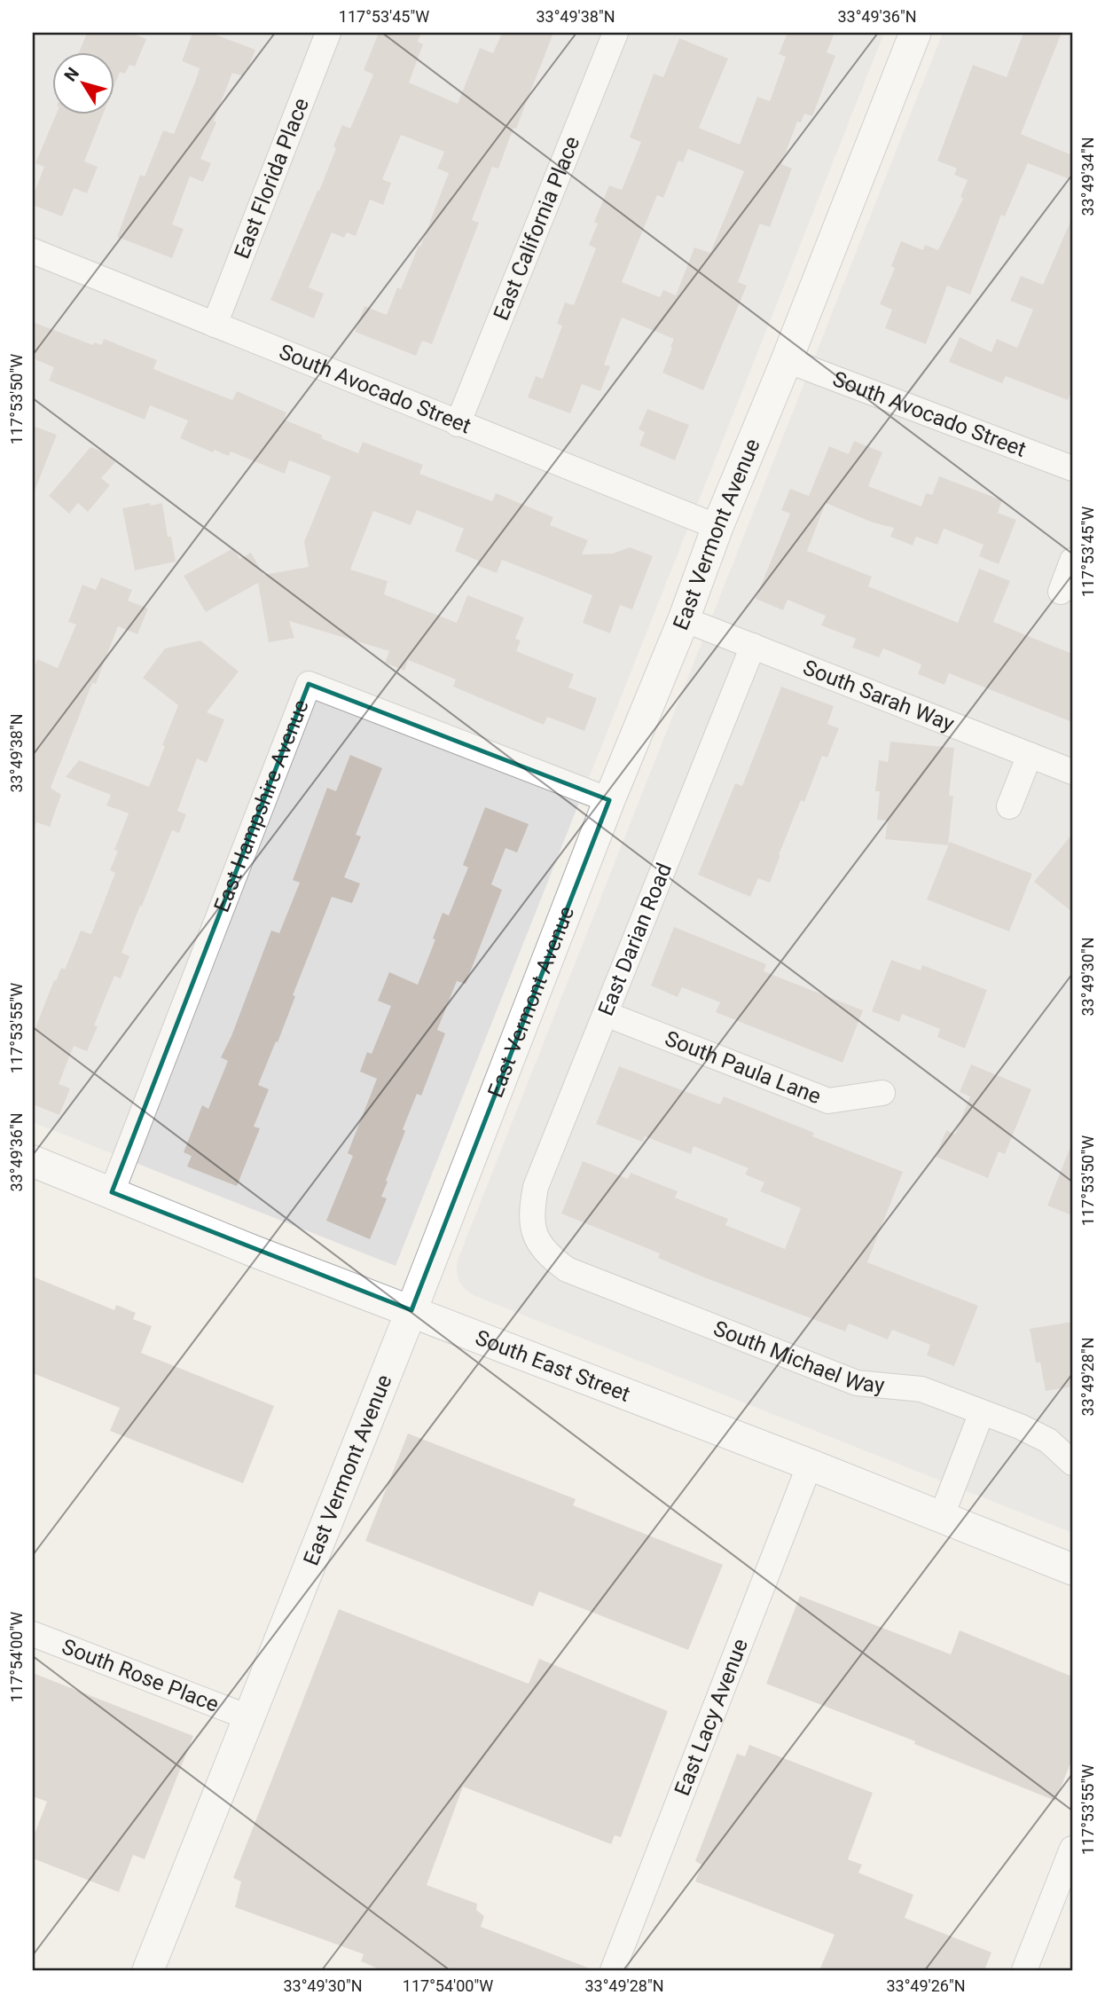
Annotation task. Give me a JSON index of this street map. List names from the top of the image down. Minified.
{"streets":{"street":["East Florida Place","East California Place","South Avocado Street","East Vermont Avenue","South Sarah Way","East Hampshire Avenue","East Darian Road","South Paula Lane","South Michael Way","South East Street","South Rose Place","East Lacy Avenue"]},"crossings":[["East Florida Place","South Avocado Street"],["East California Place","South Avocado Street"],["South Avocado Street","East Vermont Avenue"],["East Vermont Avenue","South Sarah Way"],["East Vermont Avenue","East Hampshire Avenue"],["East Vermont Avenue","South East Street"],["East Vermont Avenue","South Rose Place"],["South Sarah Way","East Darian Road"],["East Hampshire Avenue","South East Street"],["East Darian Road","South Paula Lane"],["East Darian Road","South Michael Way"],["South East Street","East Lacy Avenue"]],"north":"top left","coordinates":["117°53'45\"W","33°49'38\"N","33°49'36\"N","33°49'34\"N","117°53'50\"W","33°49'30\"N","117°53'55\"W","33°49'28\"N","117°54'00\"W","33°49'26\"N"]}
